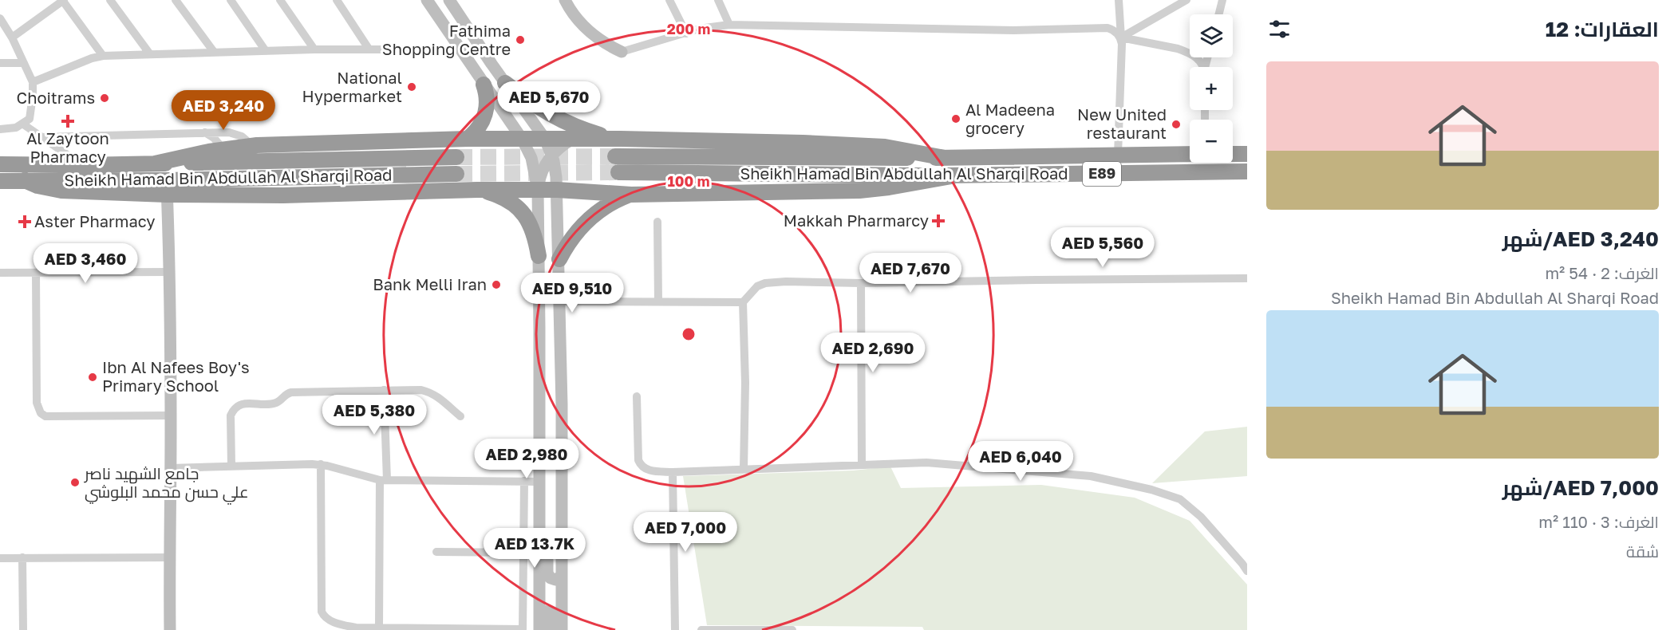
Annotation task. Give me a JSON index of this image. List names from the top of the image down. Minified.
{"streets":{"highway":["Sheikh Hamad Bin Abdullah Al Sharqi Road","E89"]},"places":{"other":["Fathima Shopping Centre","National Hypermarket","Choitrams","Al Madeena grocery","New United restaurant","Bank Melli Iran","Ibn Al Nafees Boy's Primary School","جامع الشهيد ناصر علي حسن محمد البلوشي"],"health":["Al Zaytoon Pharmacy","Makkah Pharmarcy","Aster Pharmacy"]},"page":{"heading":"العقارات: 12","map_buttons":["+","−"],"list":[{"name":"AED 3,240/شهر","note":"الغرف: 2 · 54 m² · Sheikh Hamad Bin Abdullah Al Sharqi Road"},{"name":"AED 7,000/شهر","note":"الغرف: 3 · 110 m² · شقة"}],"price":["AED 5,670","AED 3,240","AED 5,560","AED 3,460","AED 7,670","AED 9,510","AED 2,690","AED 5,380","AED 2,980","AED 6,040","AED 7,000","AED 13.7K"]},"rings":["200 m","100 m"]}
